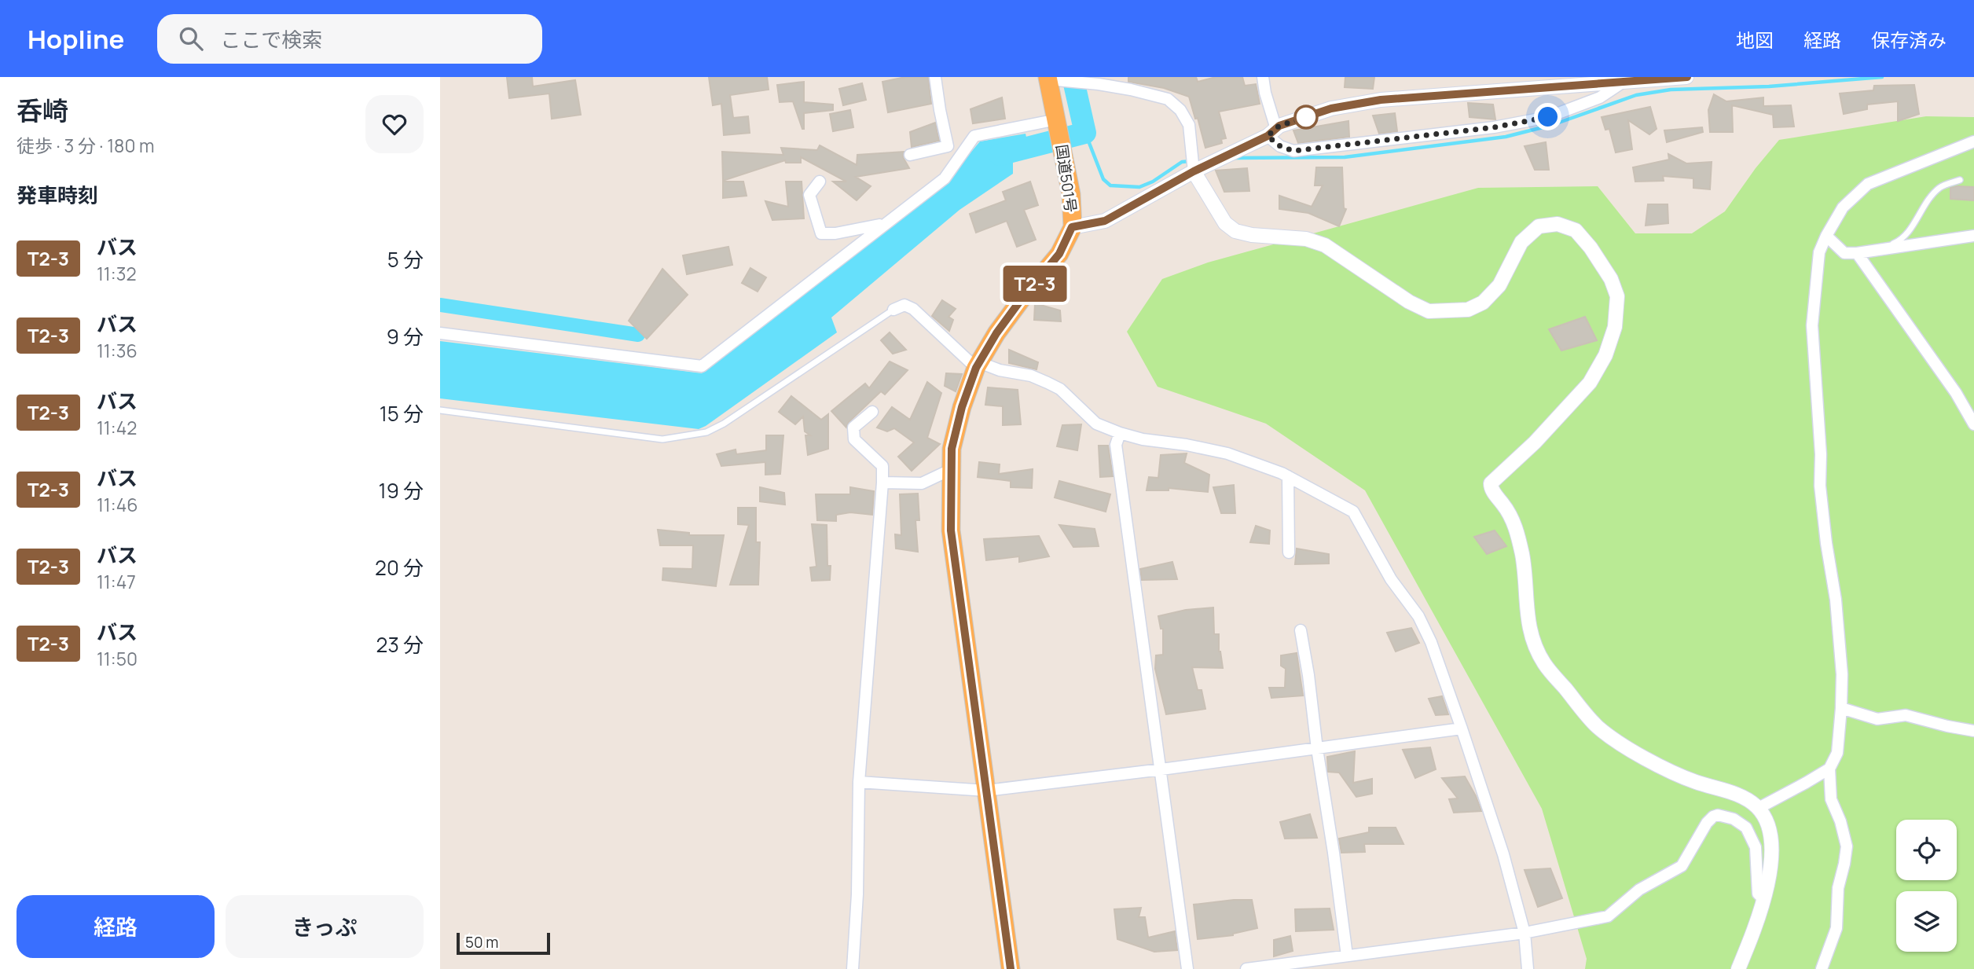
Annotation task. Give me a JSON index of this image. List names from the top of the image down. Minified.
{"streets":{"highway":["国道501号"]},"lines":["bus line T2-3"],"scale_bar":"50 m","page":{"header":"Hopline","search":"ここで検索","nav":["地図","経路","保存済み"],"heading":[["呑崎","徒歩 · 3 分 · 180 m"],"発車時刻"],"on_map":"T2-3","list":[{"mark":"T2-3","name":"バス","note":"11:32","value":"5 分"},{"mark":"T2-3","name":"バス","note":"11:36","value":"9 分"},{"mark":"T2-3","name":"バス","note":"11:42","value":"15 分"},{"mark":"T2-3","name":"バス","note":"11:46","value":"19 分"},{"mark":"T2-3","name":"バス","note":"11:47","value":"20 分"},{"mark":"T2-3","name":"バス","note":"11:50","value":"23 分"}],"buttons":["経路","きっぷ"],"scale":"50 m"}}
